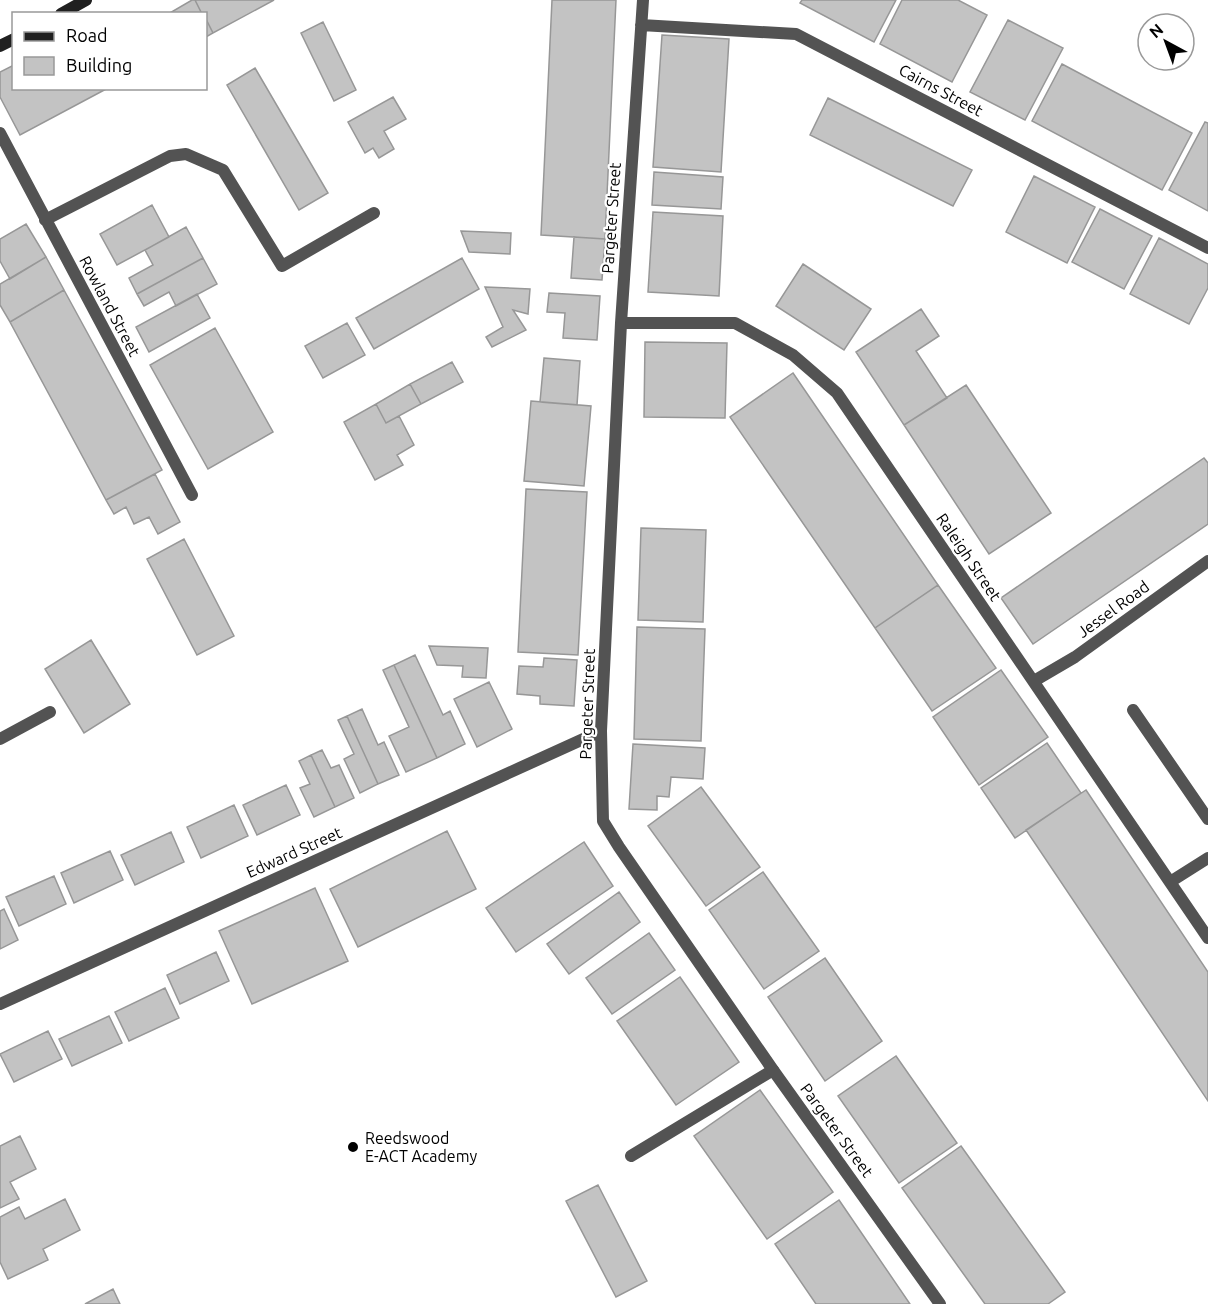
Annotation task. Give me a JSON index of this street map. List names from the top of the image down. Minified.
{"streets":{"street":["Cairns Street","Pargeter Street","Rowland Street","Raleigh Street","Jessel Road","Edward Street"]},"crossings":[["Cairns Street","Pargeter Street"],["Pargeter Street","Raleigh Street"],["Pargeter Street","Edward Street"],["Raleigh Street","Jessel Road"]],"places":["Reedswood E-ACT Academy"],"legend":["Road","Building"],"north":"top left"}
